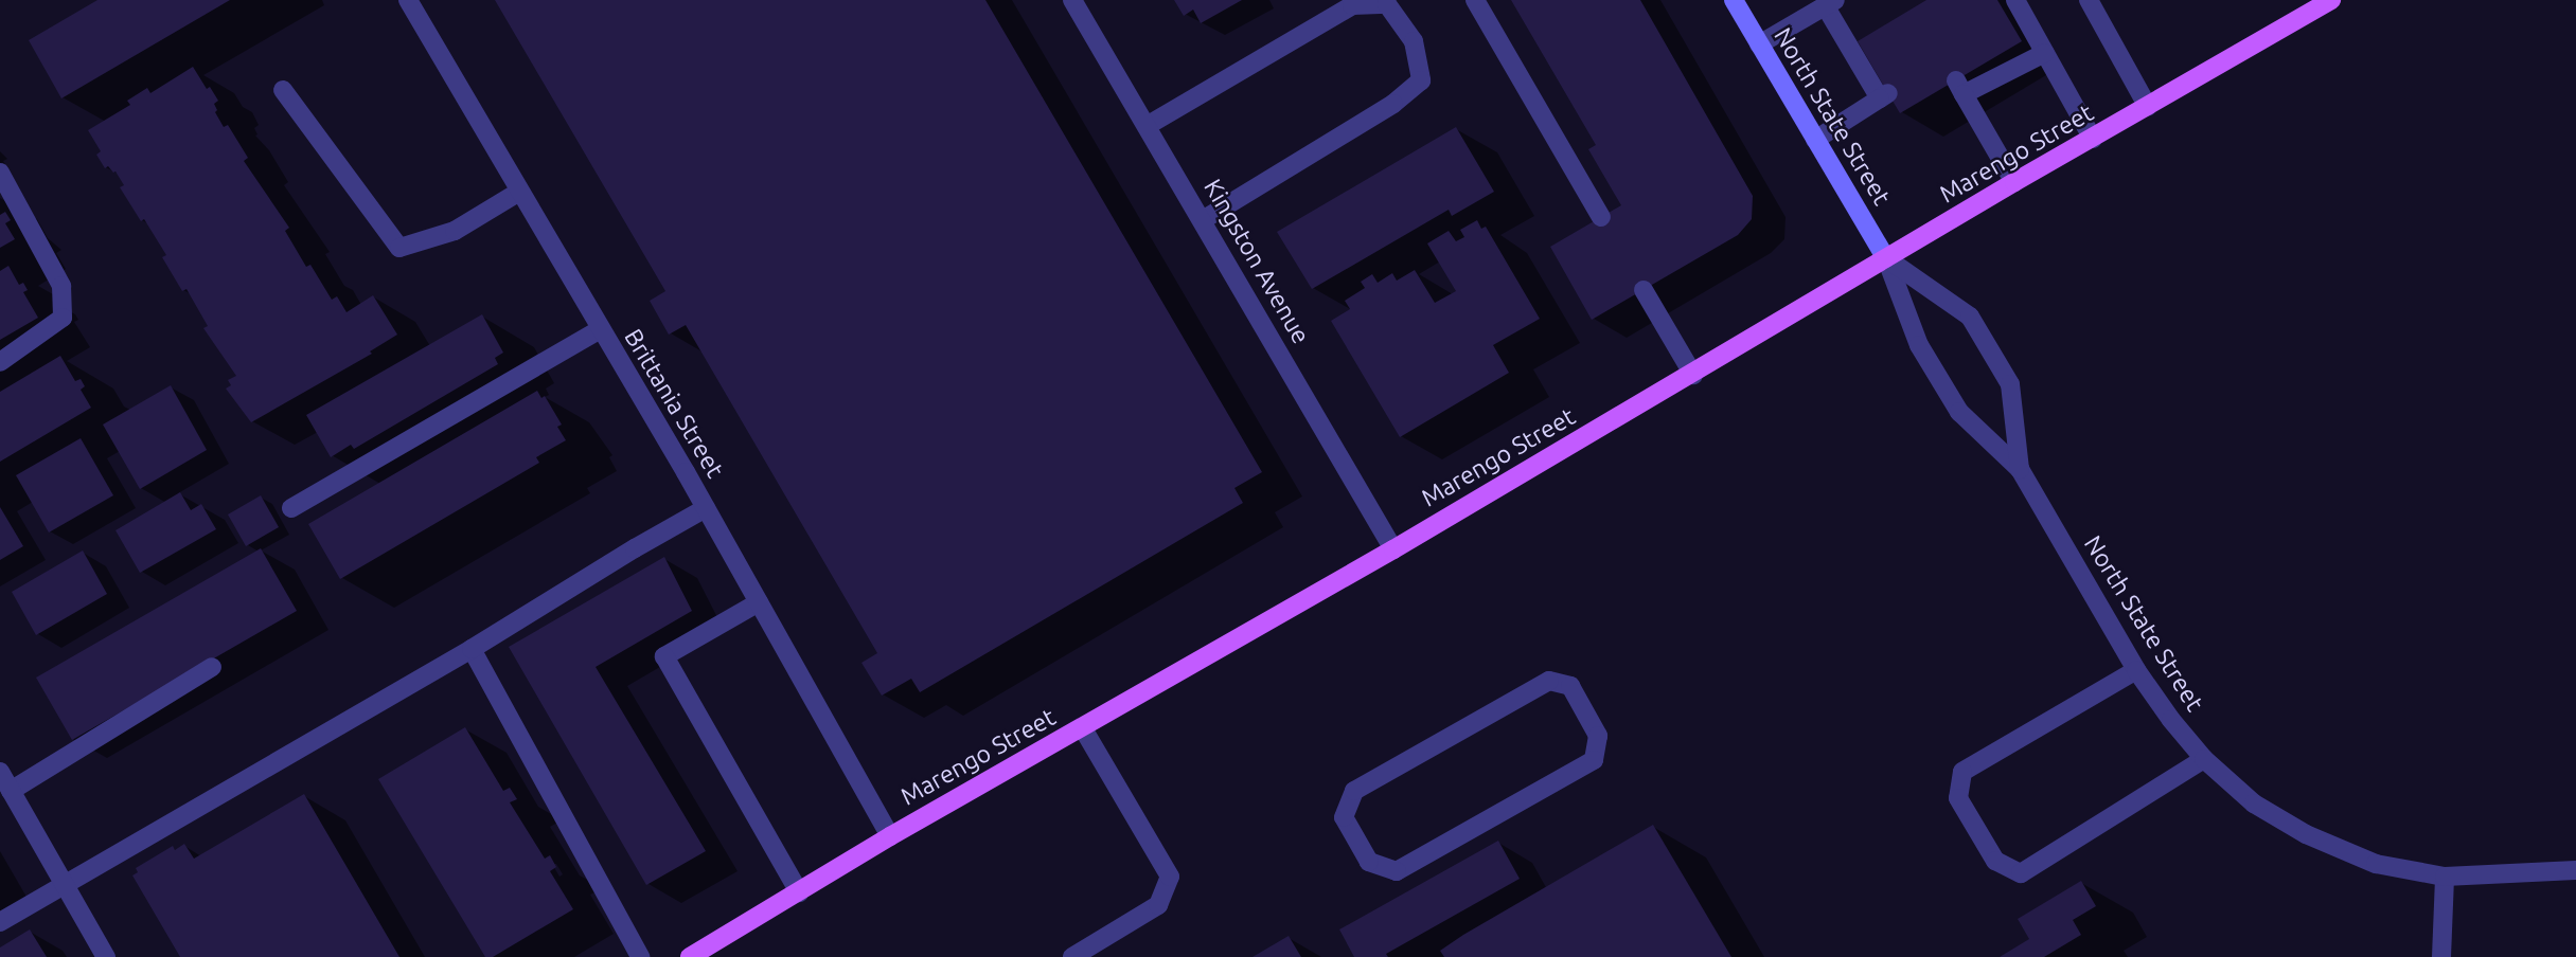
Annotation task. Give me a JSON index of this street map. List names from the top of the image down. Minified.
{"streets":{"main road":["North State Street","Marengo Street"],"street":["Kingston Avenue","Brittania Street"]},"crossings":[["North State Street","Marengo Street"],["Marengo Street","Kingston Avenue"],["Marengo Street","Brittania Street"]]}
